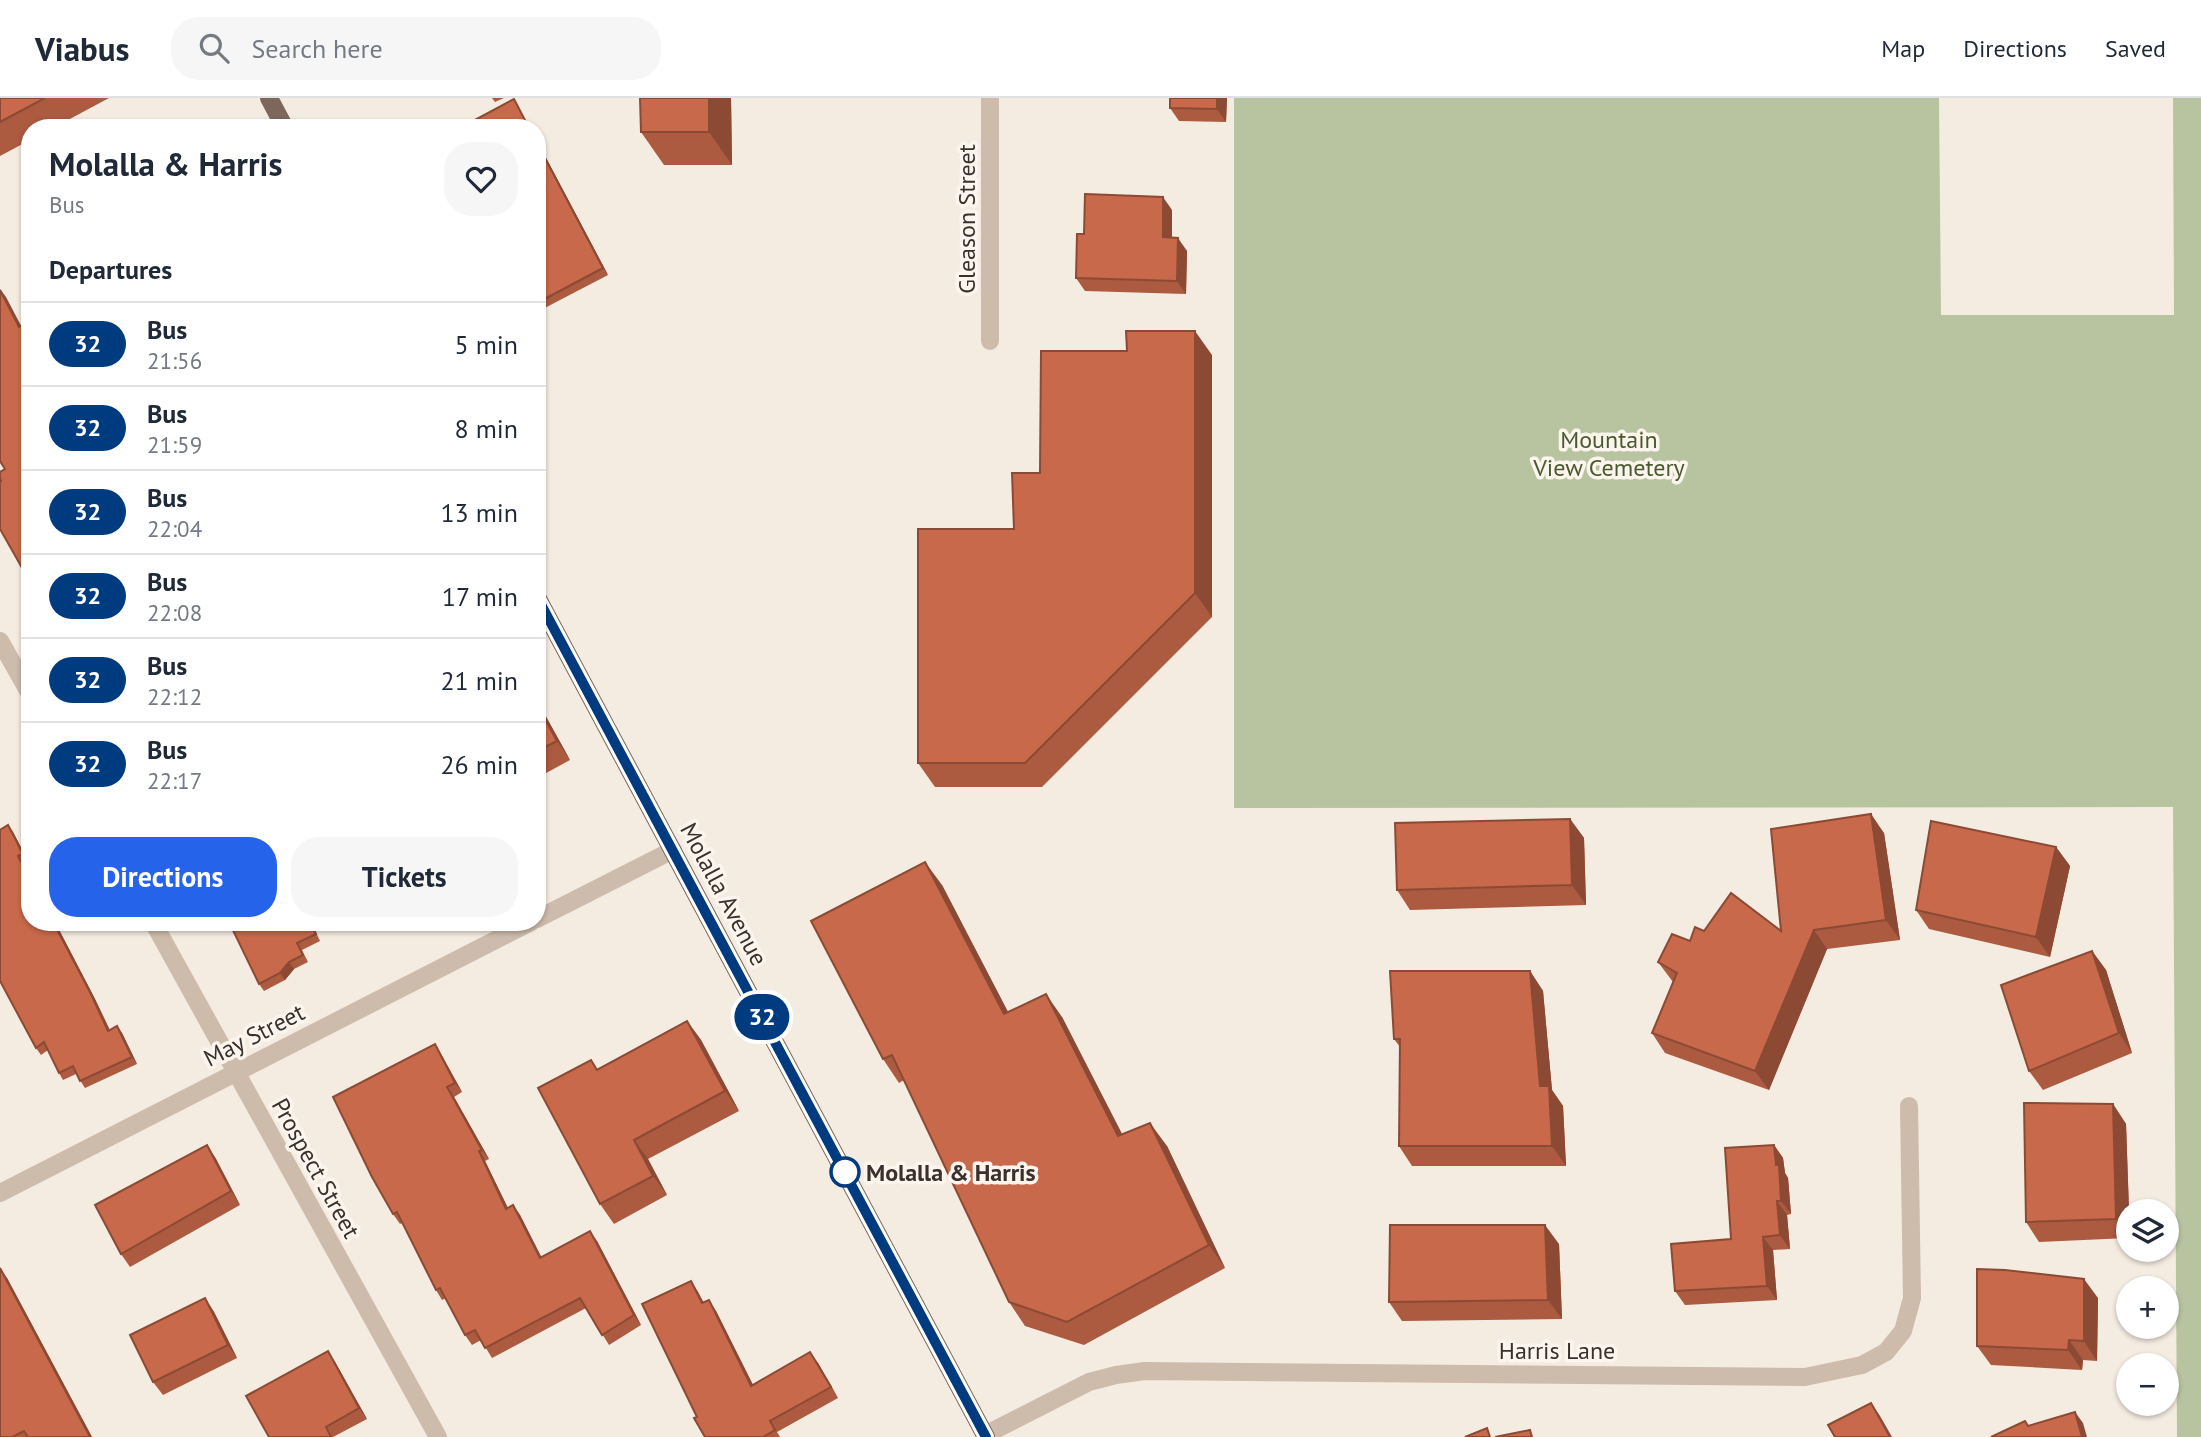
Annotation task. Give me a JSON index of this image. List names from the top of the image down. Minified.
{"streets":{"main road":["Molalla Avenue"],"street":["Gleason Street","May Street","Prospect Street","Harris Lane"]},"crossings":[["Molalla Avenue","Harris Lane"],["May Street","Prospect Street"]],"parks":["Mountain View Cemetery"],"places":["Molalla & Harris"],"lines":["bus line 32"],"page":{"header":"Viabus","search":"Search here","nav":["Map","Directions","Saved"],"on_map":"32","heading":[["Molalla & Harris","Bus"],"Departures"],"list":[{"mark":"32","name":"Bus","note":"21:56","value":"5 min"},{"mark":"32","name":"Bus","note":"21:59","value":"8 min"},{"mark":"32","name":"Bus","note":"22:04","value":"13 min"},{"mark":"32","name":"Bus","note":"22:08","value":"17 min"},{"mark":"32","name":"Bus","note":"22:12","value":"21 min"},{"mark":"32","name":"Bus","note":"22:17","value":"26 min"}],"buttons":["Directions","Tickets"],"map_buttons":["+","−"]}}
